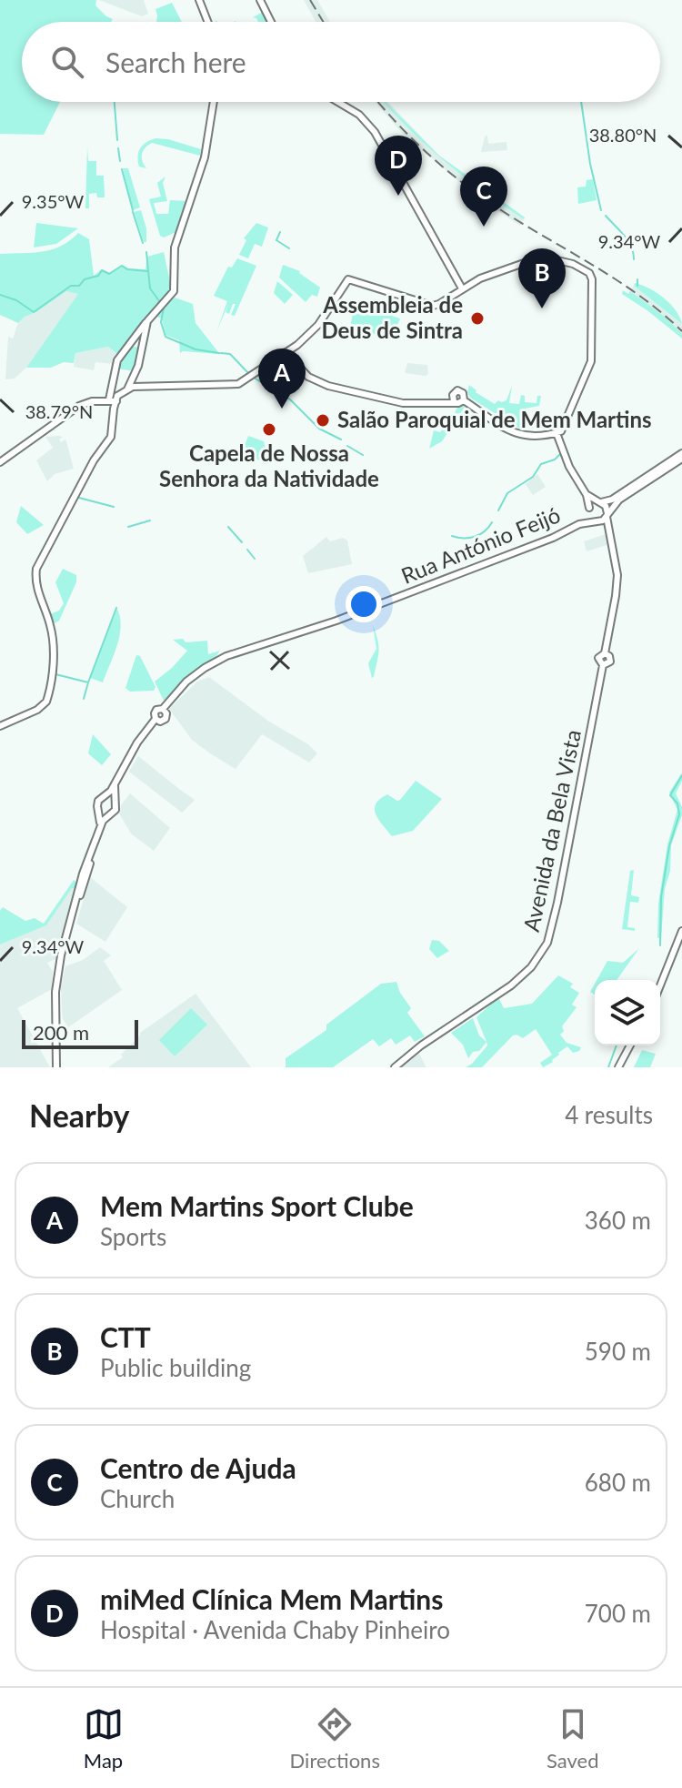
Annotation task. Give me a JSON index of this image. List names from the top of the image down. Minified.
{"streets":{"street":["Rua António Feijó","Avenida da Bela Vista"]},"places":["Assembleia de Deus de Sintra","Salão Paroquial de Mem Martins","Capela de Nossa Senhora da Natividade"],"scale_bar":"200 m","page":{"search":"Search here","pins":["D","C","B","A"],"scale":"200 m","heading":["Nearby","4 results"],"list":[{"mark":"A","name":"Mem Martins Sport Clube","note":"Sports","value":"360 m"},{"mark":"B","name":"CTT","note":"Public building","value":"590 m"},{"mark":"C","name":"Centro de Ajuda","note":"Church","value":"680 m"},{"mark":"D","name":"miMed Clínica Mem Martins","note":"Hospital · Avenida Chaby Pinheiro","value":"700 m"}],"nav":["Map","Directions","Saved"]},"coordinates":["38.80°N","9.35°W","9.34°W","38.79°N"]}
